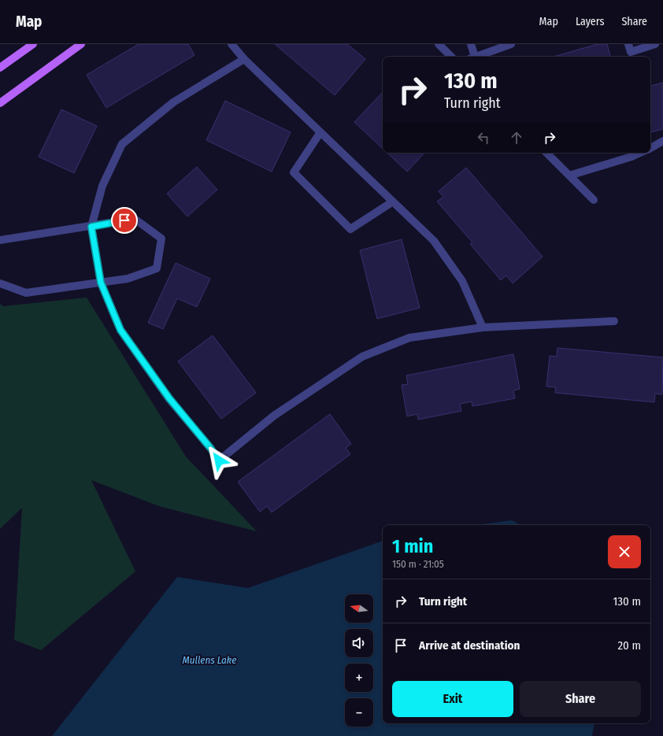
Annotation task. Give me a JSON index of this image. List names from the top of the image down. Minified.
{"water":["Mullens Lake"],"north":"left","page":{"header":"Map","nav":["Map","Layers","Share"],"turn":["130 m","Turn right"],"heading":["1 min","150 m · 21:05"],"list":[{"name":"Turn right","value":"130 m"},{"name":"Arrive at destination","value":"20 m"}],"map_buttons":["+","−"],"buttons":["Exit","Share"]}}
